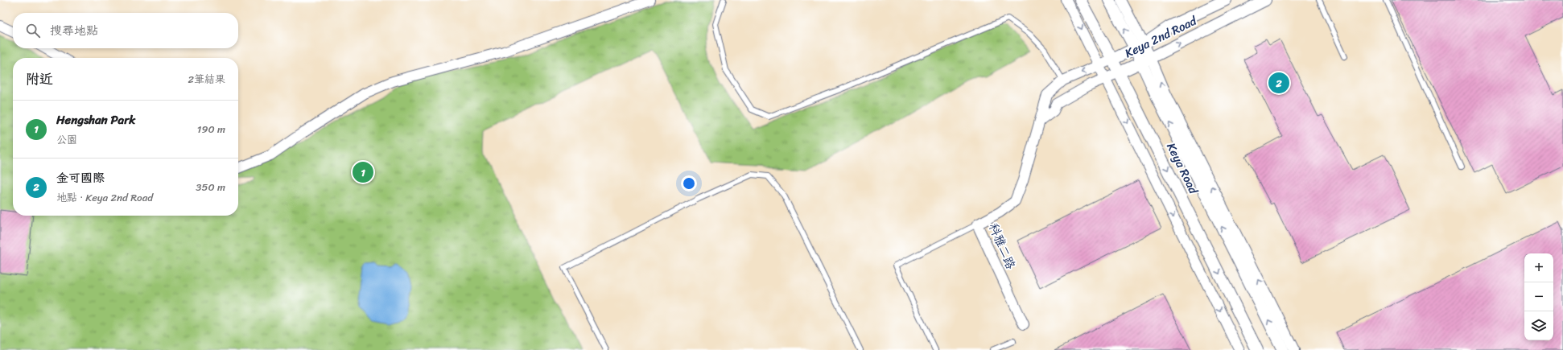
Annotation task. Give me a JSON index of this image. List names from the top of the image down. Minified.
{"streets":{"street":["Keya 2nd Road","Keya Road","科雅二路"]},"crossings":[["Keya 2nd Road","Keya Road"],["Keya 2nd Road","科雅二路"],["Keya Road","科雅二路"]],"page":{"search":"搜尋地點","heading":["附近","2筆結果"],"pins":["2","1"],"list":[{"mark":"1","name":"Hengshan Park","note":"公園","value":"190 m"},{"mark":"2","name":"金可國際","note":"地點 · Keya 2nd Road","value":"350 m"}],"map_buttons":["+","−"]}}
